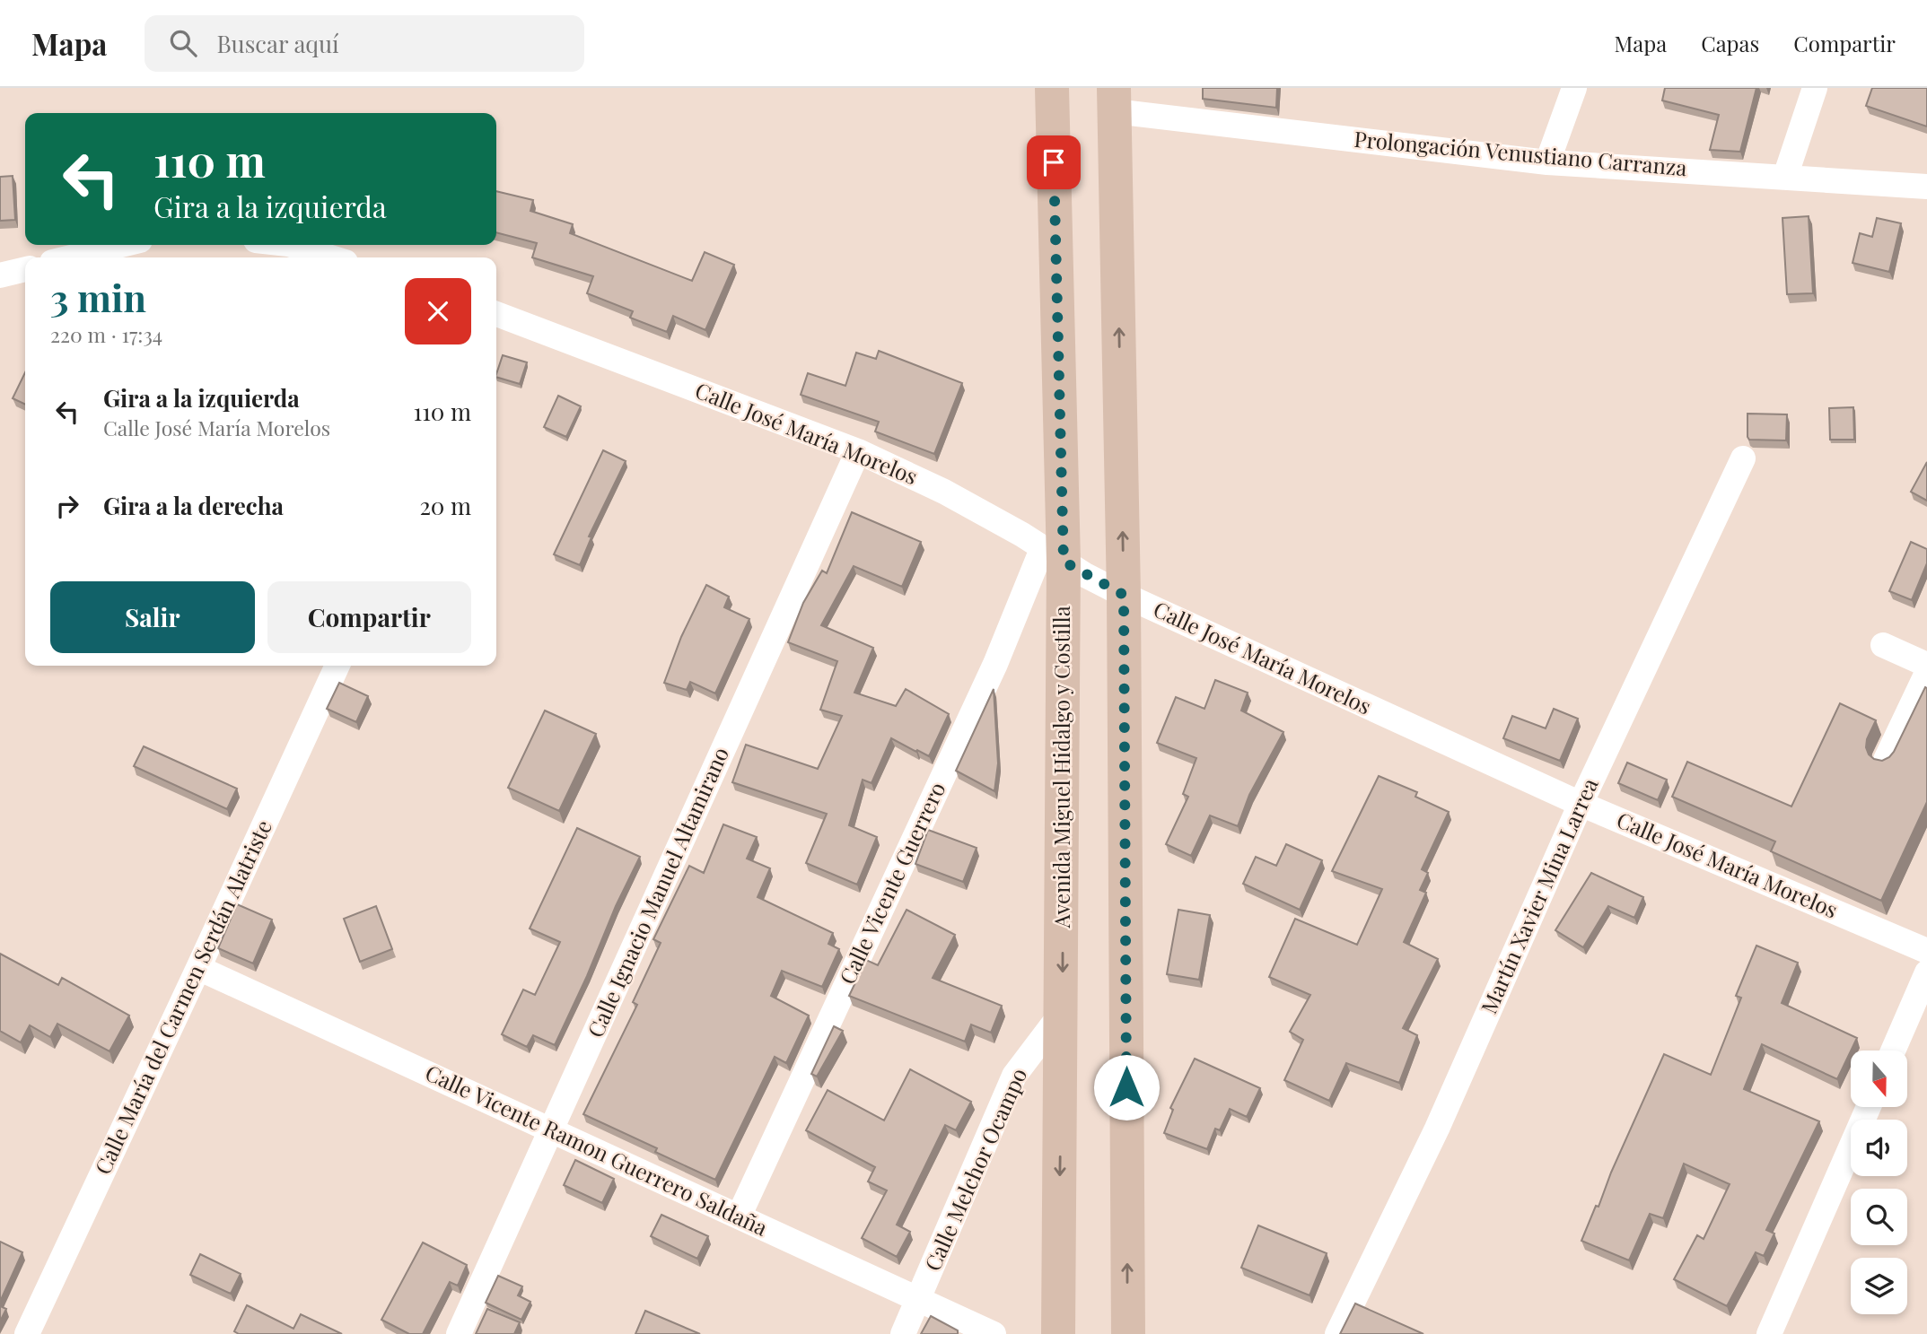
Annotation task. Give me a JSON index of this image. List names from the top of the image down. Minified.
{"streets":{"main road":["Avenida Miguel Hidalgo y Costilla"],"street":["Prolongación Venustiano Carranza","Calle José María Morelos","Calle Vicente Guerrero","Calle Ignacio Manuel Altamirano","Martín Xavier Mina Larrea","Calle María del Carmen Serdán Alatriste","Calle Vicente Ramon Guerrero Saldaña","Calle Melchor Ocampo"]},"crossings":[["Calle José María Morelos","Avenida Miguel Hidalgo y Costilla"],["Calle José María Morelos","Calle Vicente Guerrero"],["Calle José María Morelos","Calle Ignacio Manuel Altamirano"],["Calle José María Morelos","Martín Xavier Mina Larrea"],["Avenida Miguel Hidalgo y Costilla","Calle Vicente Guerrero"],["Avenida Miguel Hidalgo y Costilla","Calle Melchor Ocampo"],["Calle Vicente Guerrero","Calle Vicente Ramon Guerrero Saldaña"],["Calle Ignacio Manuel Altamirano","Calle Vicente Ramon Guerrero Saldaña"],["Calle María del Carmen Serdán Alatriste","Calle Vicente Ramon Guerrero Saldaña"],["Calle Vicente Ramon Guerrero Saldaña","Calle Melchor Ocampo"]],"north":"bottom","page":{"header":"Mapa","search":"Buscar aquí","nav":["Mapa","Capas","Compartir"],"turn":["110 m","Gira a la izquierda"],"heading":["3 min","220 m · 17:34"],"list":[{"name":"Gira a la izquierda","note":"Calle José María Morelos","value":"110 m"},{"name":"Gira a la derecha","value":"20 m"}],"buttons":["Salir","Compartir"]}}
